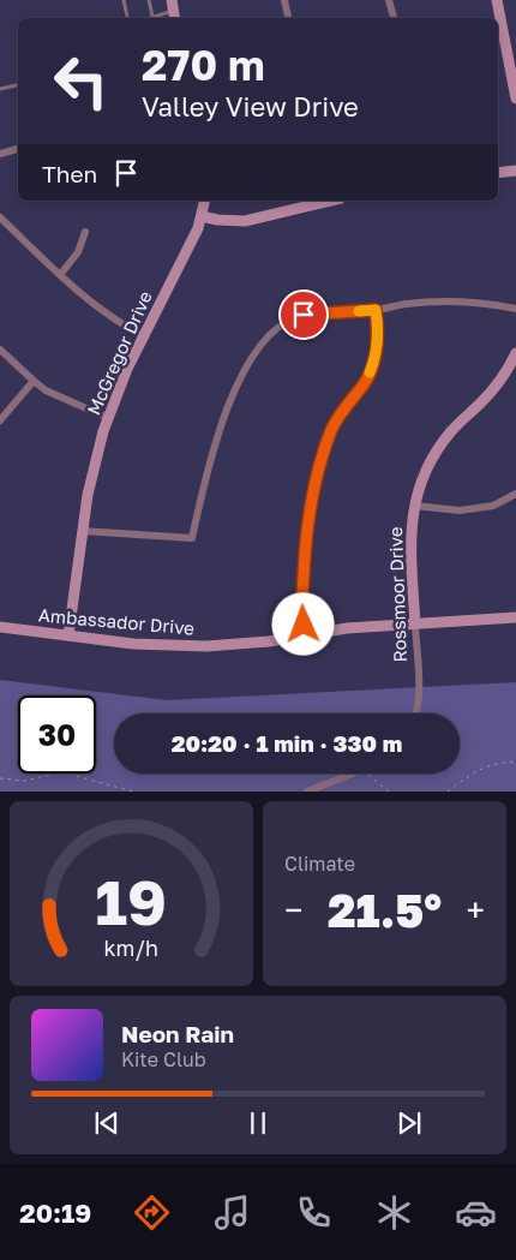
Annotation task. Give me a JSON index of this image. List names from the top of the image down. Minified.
{"streets":{"street":["McGregor Drive","Rossmoor Drive","Ambassador Drive"]},"crossings":[["McGregor Drive","Ambassador Drive"],["Rossmoor Drive","Ambassador Drive"]],"page":{"turn":["270 m","Valley View Drive"],"then":"Then","limit":"30","trip":"20:20 · 1 min · 330 m","tile":"Climate","heat":["−","21.5°","+"],"song":["Neon Rain","Kite Club"],"tabs":"20:19","gauge":["19","km/h"]}}
